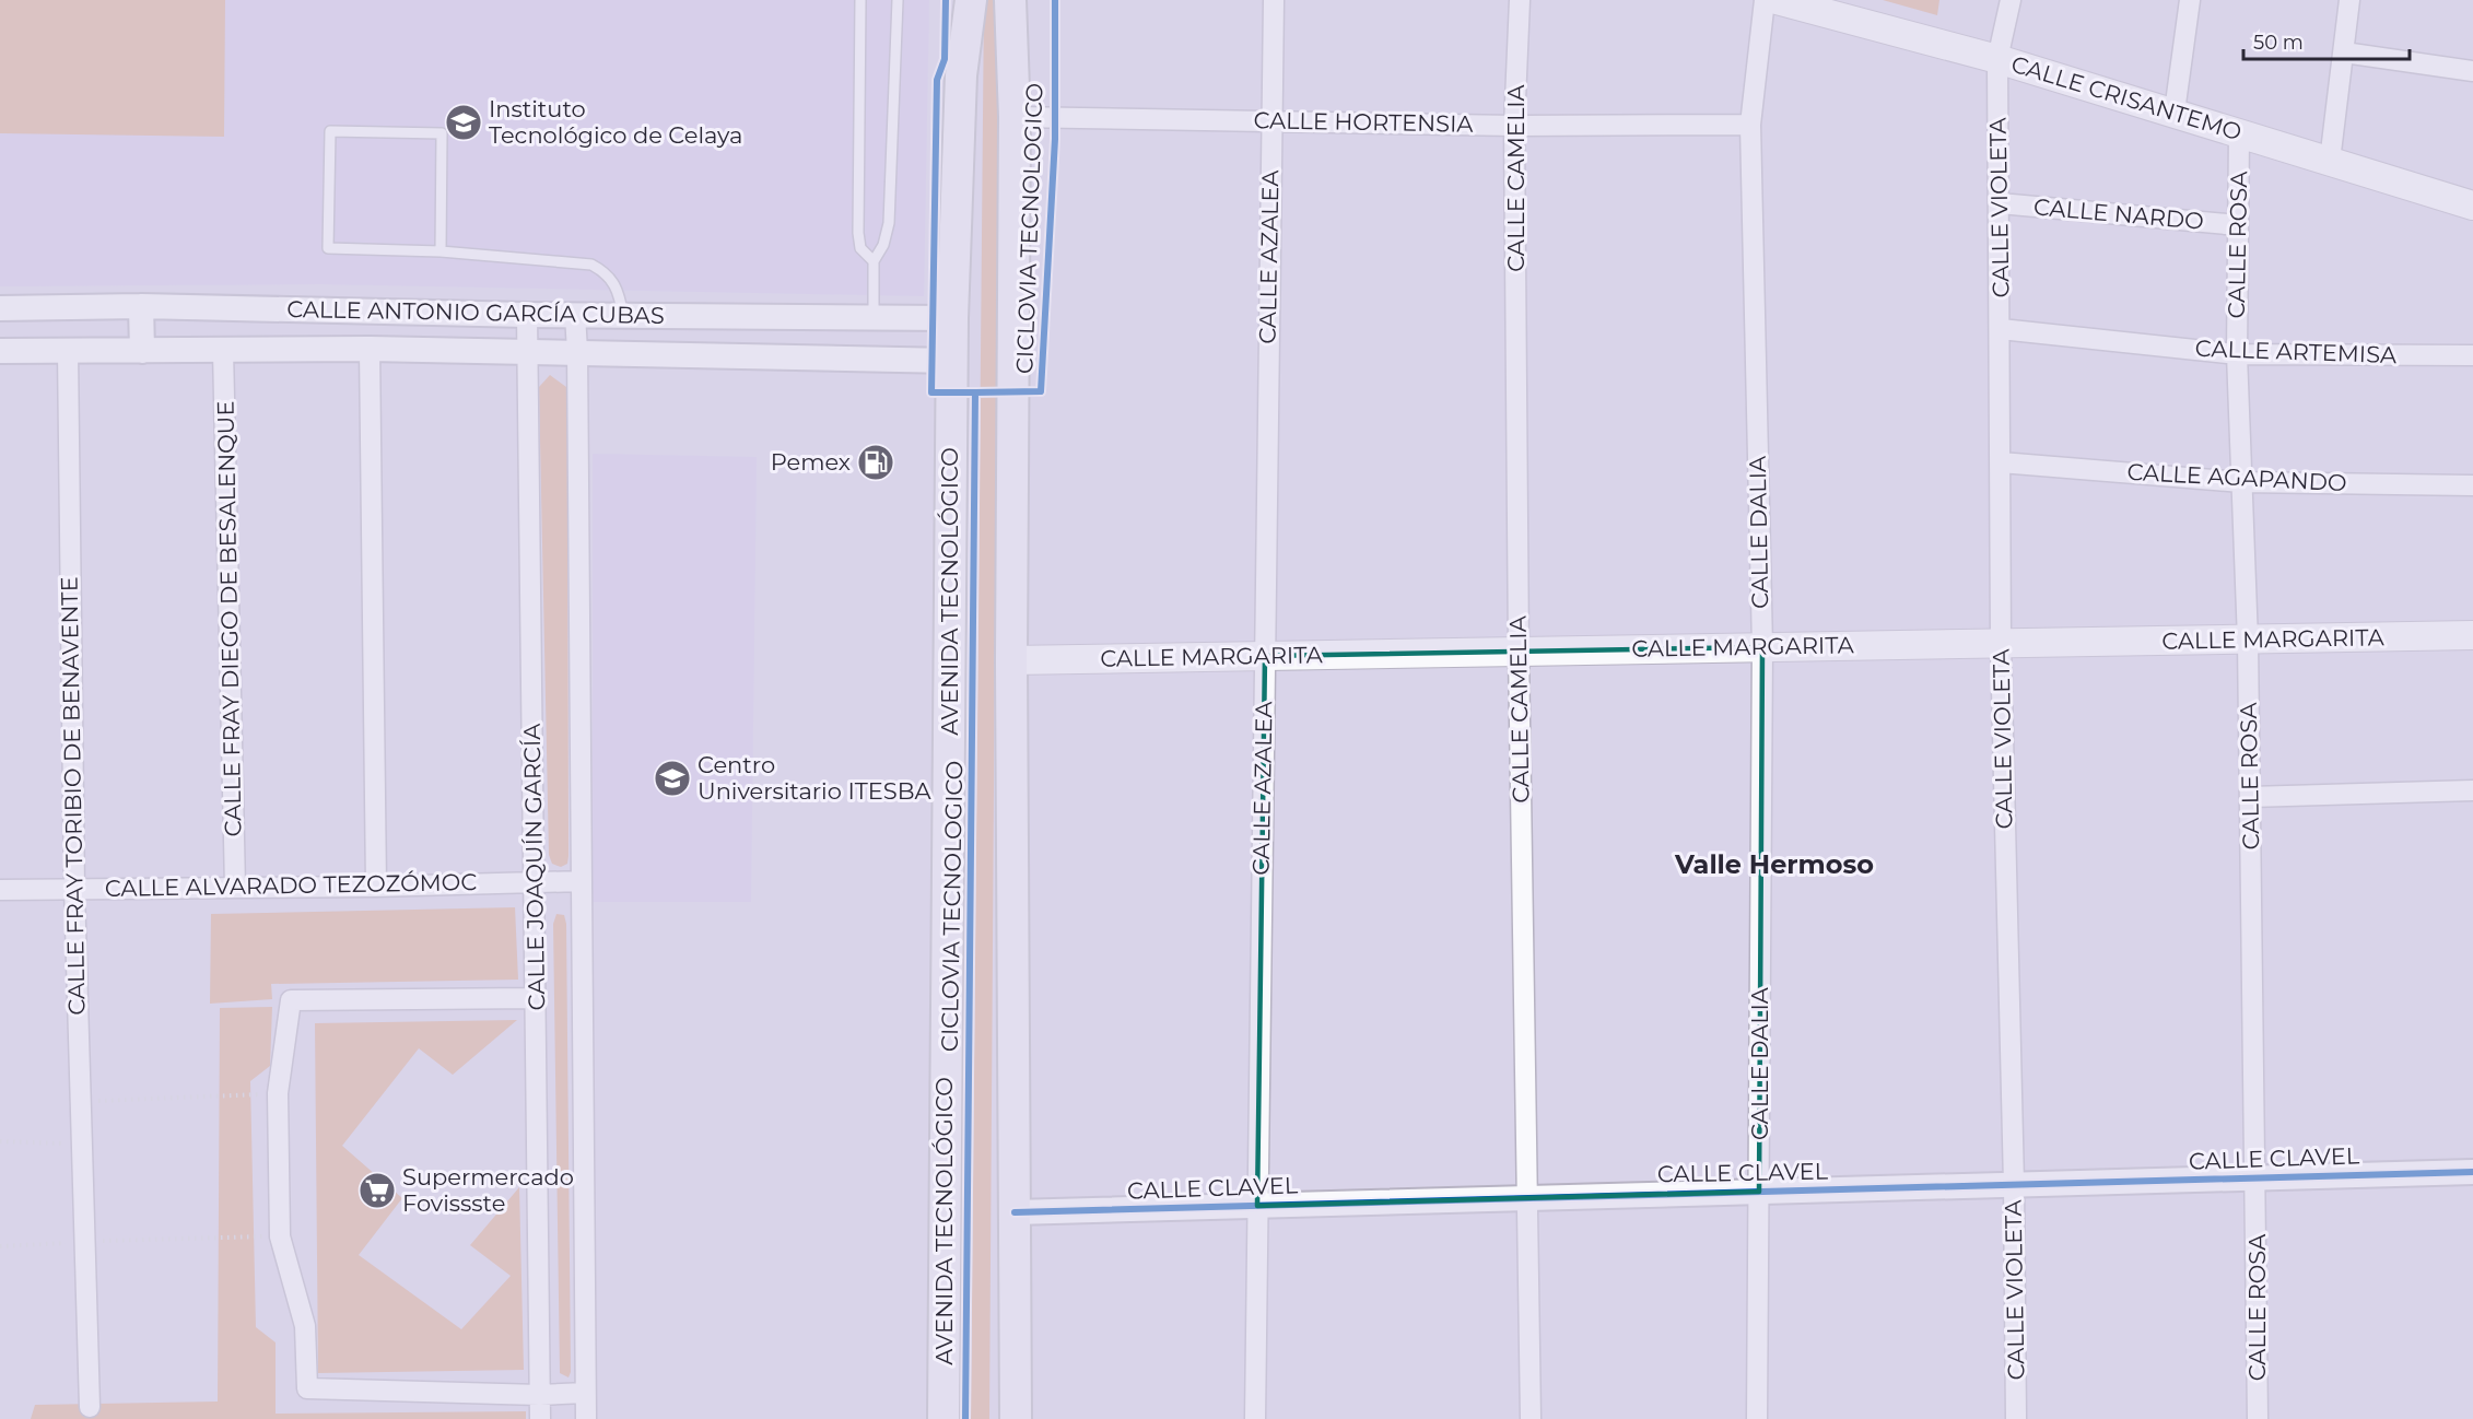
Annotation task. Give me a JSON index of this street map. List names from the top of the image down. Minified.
{"streets":{"main road":["CALLE CRISANTEMO","AVENIDA TECNOLÓGICO","CALLE MARGARITA"],"street":["CALLE HORTENSIA","CALLE CAMELIA","CALLE VIOLETA","CALLE NARDO","CALLE ROSA","CALLE AZALEA","CALLE ANTONIO GARCÍA CUBAS","CALLE ARTEMISA","CALLE AGAPANDO","CALLE DALIA","CALLE FRAY DIEGO DE BESALENQUE","CALLE FRAY TORIBIO DE BENAVENTE","CALLE JOAQUÍN GARCÍA","CALLE ALVARADO TEZOZÓMOC","CALLE CLAVEL"],"cycle path":["CICLOVIA TECNOLOGICO"]},"crossings":[["CALLE CRISANTEMO","CALLE VIOLETA"],["CALLE CRISANTEMO","CALLE ROSA"],["CALLE HORTENSIA","CALLE CAMELIA"],["CALLE HORTENSIA","CALLE AZALEA"],["CALLE HORTENSIA","CALLE DALIA"],["CALLE CAMELIA","CALLE MARGARITA"],["CALLE CAMELIA","CALLE CLAVEL"],["CALLE VIOLETA","CALLE NARDO"],["CALLE VIOLETA","CALLE ARTEMISA"],["CALLE VIOLETA","CALLE AGAPANDO"],["CALLE VIOLETA","CALLE MARGARITA"],["CALLE VIOLETA","CALLE CLAVEL"],["CALLE NARDO","CALLE ROSA"],["CALLE ROSA","CALLE ARTEMISA"],["CALLE ROSA","CALLE AGAPANDO"],["CALLE ROSA","CALLE MARGARITA"],["CALLE ROSA","CALLE CLAVEL"],["CALLE AZALEA","CALLE MARGARITA"],["CALLE AZALEA","CALLE CLAVEL"],["CALLE ANTONIO GARCÍA CUBAS","AVENIDA TECNOLÓGICO"],["CALLE ANTONIO GARCÍA CUBAS","CALLE FRAY DIEGO DE BESALENQUE"],["CALLE ANTONIO GARCÍA CUBAS","CALLE FRAY TORIBIO DE BENAVENTE"],["CALLE ANTONIO GARCÍA CUBAS","CALLE JOAQUÍN GARCÍA"],["CALLE DALIA","CALLE MARGARITA"],["CALLE DALIA","CALLE CLAVEL"],["CALLE FRAY DIEGO DE BESALENQUE","CALLE ALVARADO TEZOZÓMOC"],["CALLE FRAY TORIBIO DE BENAVENTE","CALLE ALVARADO TEZOZÓMOC"],["CALLE JOAQUÍN GARCÍA","CALLE ALVARADO TEZOZÓMOC"]],"districts":["Valle Hermoso"],"places":{"school or university":["Instituto Tecnológico de Celaya","Centro Universitario ITESBA"],"fuel station":["Pemex"],"supermarket":["Supermercado Fovissste"]},"scale_bar":"50 m"}
